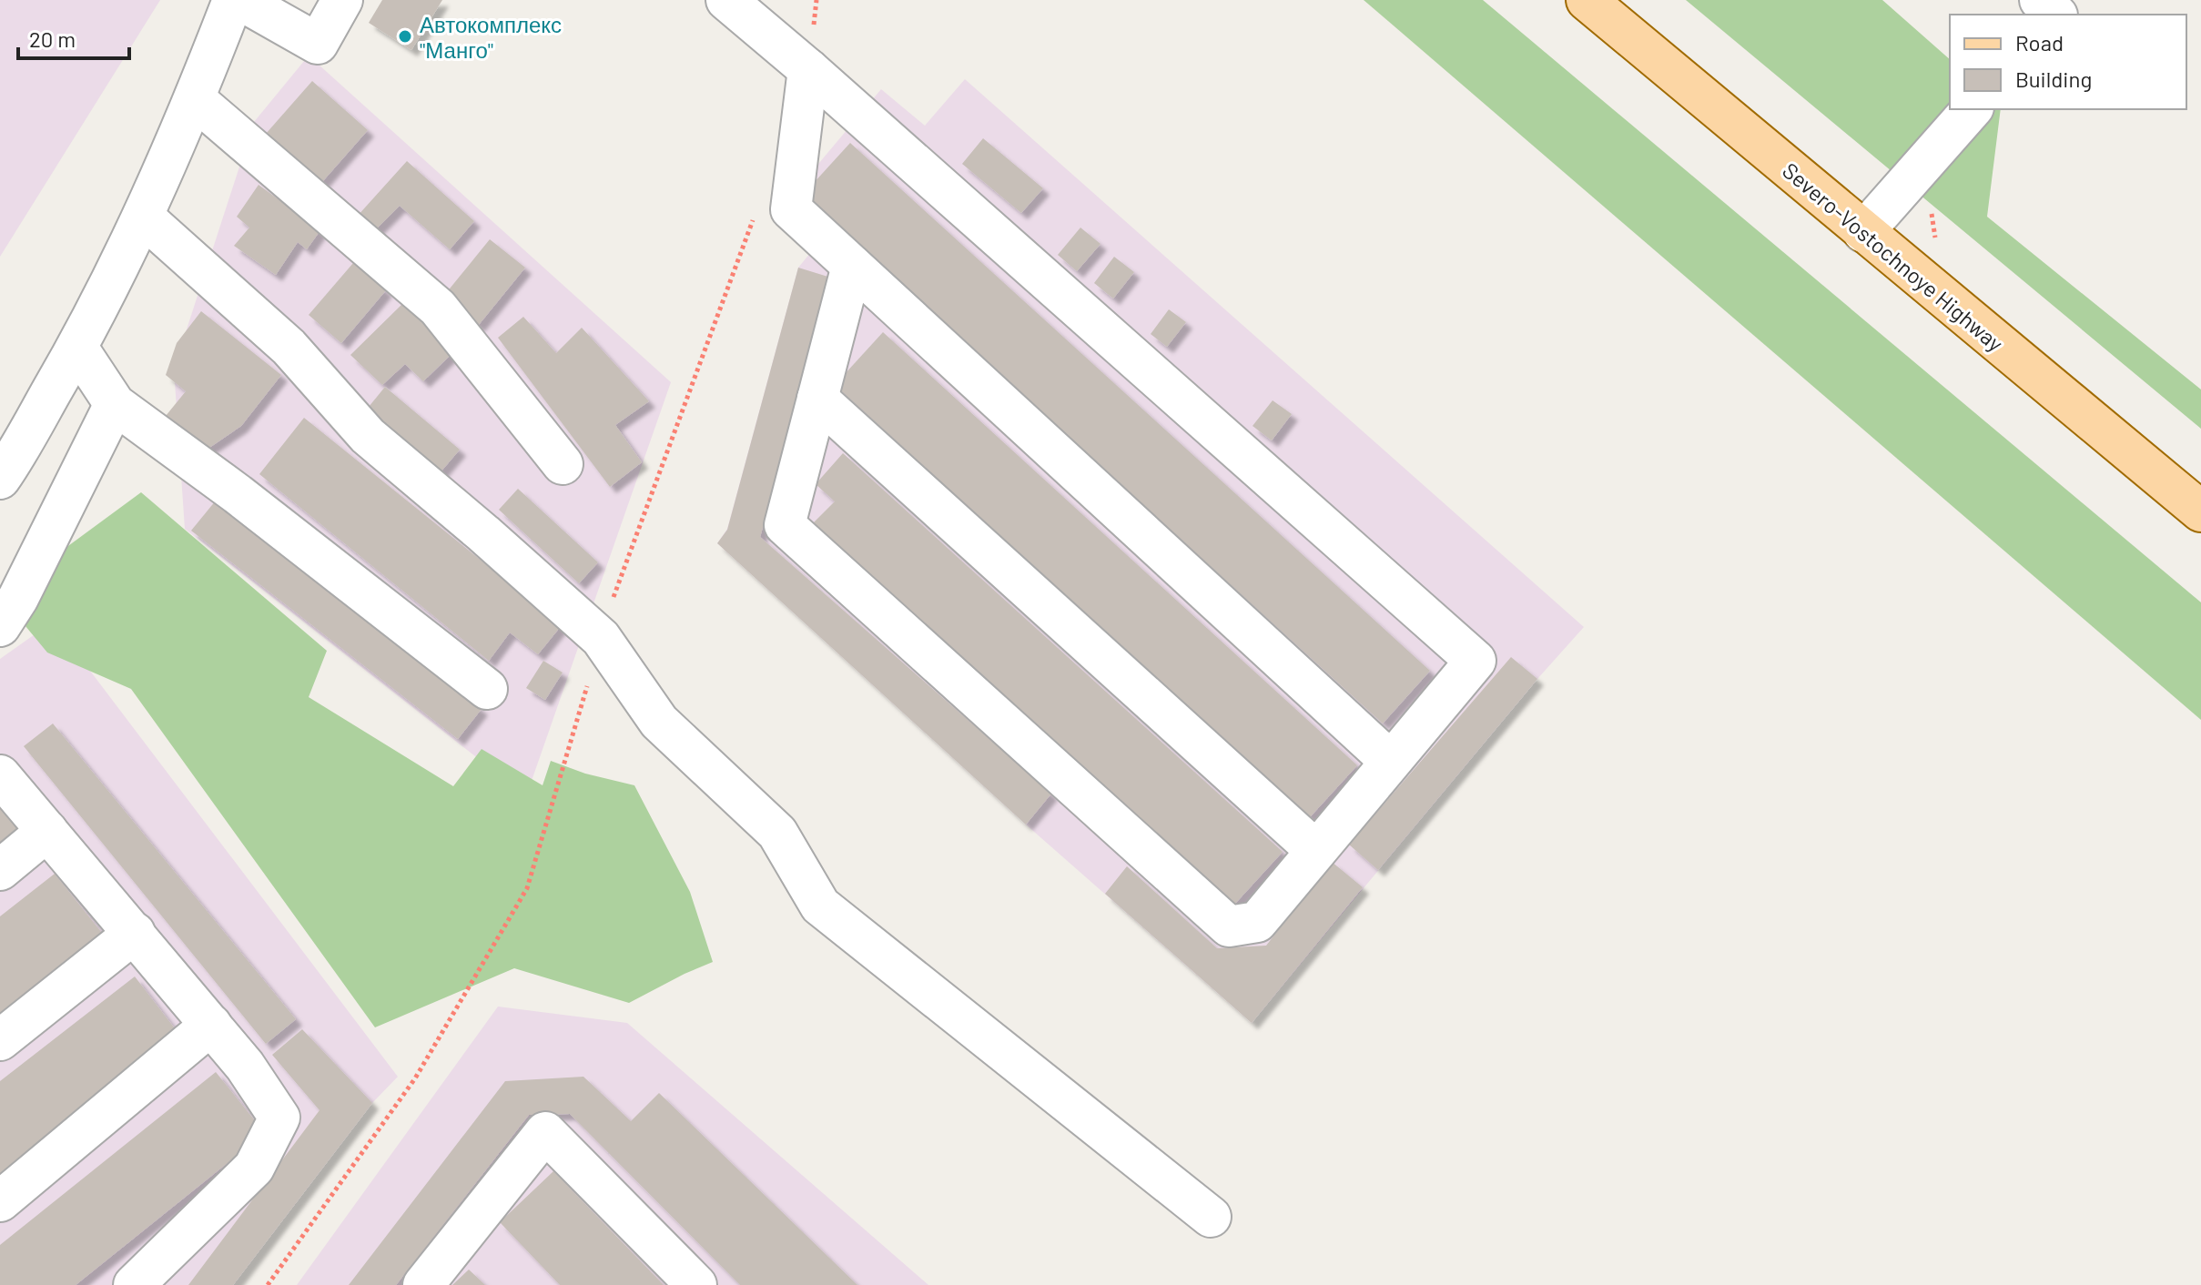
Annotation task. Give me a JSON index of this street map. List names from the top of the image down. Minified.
{"streets":{"main road":["Severo-Vostochnoye Highway"]},"places":["Автокомплекс \"Манго\""],"legend":["Road","Building"],"scale_bar":"20 m"}
